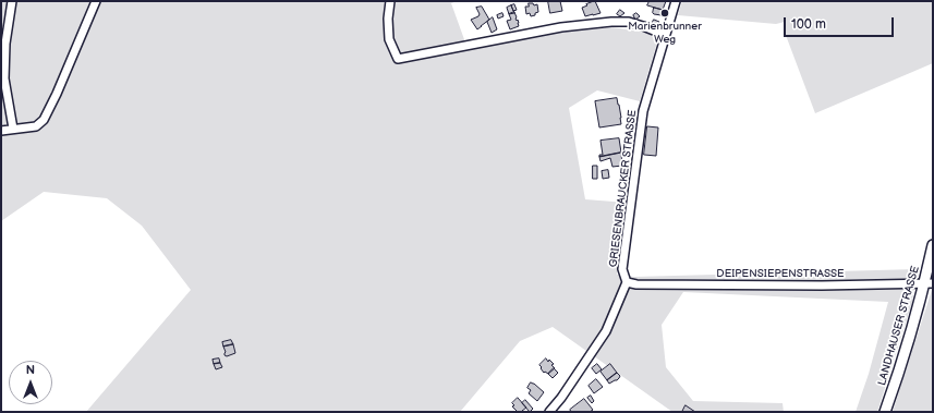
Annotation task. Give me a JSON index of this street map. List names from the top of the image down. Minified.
{"streets":{"main road":["LANDHAUSER STRASSE"],"street":["GRIESENBRAUCKER STRASSE","DEIPENSIEPENSTRASSE"]},"crossings":[["GRIESENBRAUCKER STRASSE","DEIPENSIEPENSTRASSE"],["DEIPENSIEPENSTRASSE","LANDHAUSER STRASSE"]],"places":["Marienbrunner Weg"],"scale_bar":"100 m","north":"top"}
